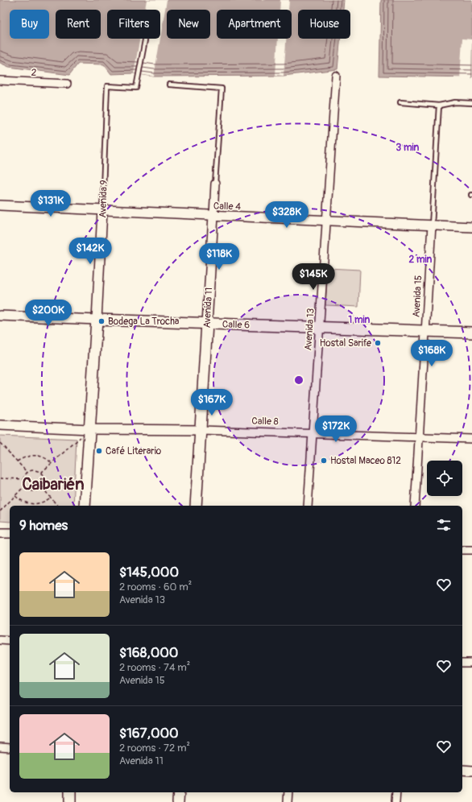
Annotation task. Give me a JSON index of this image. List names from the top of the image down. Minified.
{"streets":{"main road":["Avenida 9","Avenida 11","Calle 6"],"street":["2","Calle 4","Avenida 15","Avenida 13","Calle 8"]},"crossings":[["Avenida 9","Calle 4"],["Avenida 9","Calle 6"],["Avenida 9","Calle 8"],["Calle 4","Avenida 15"],["Calle 4","Avenida 11"],["Calle 4","Avenida 13"],["Avenida 15","Calle 6"],["Avenida 15","Calle 8"],["Avenida 11","Calle 6"],["Avenida 11","Calle 8"],["Calle 6","Avenida 13"],["Avenida 13","Calle 8"]],"districts":["Caibarién"],"places":["Bodega La Trocha","Hostal Sarife","Café Literario","Hostal Maceo 812"],"page":{"chip":["Buy","Rent","Filters","New","Apartment","House"],"price":["$131K","$328K","$142K","$118K","$145K","$200K","$168K","$167K","$172K"],"heading":"9 homes","list":[{"name":"$145,000","note":"2 rooms · 60 m² · Avenida 13"},{"name":"$168,000","note":"2 rooms · 74 m² · Avenida 15"},{"name":"$167,000","note":"2 rooms · 72 m² · Avenida 11"}]},"rings":["3 min","2 min","1 min"]}
